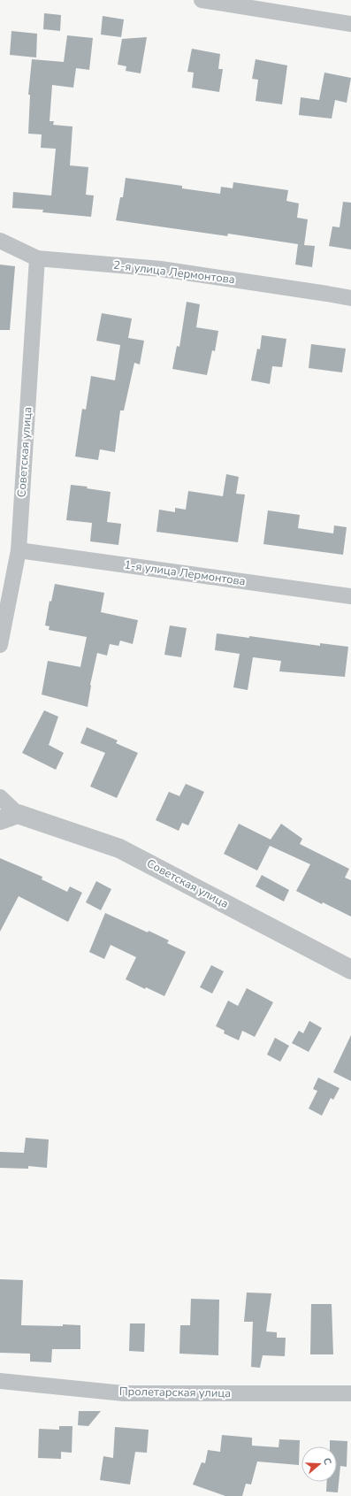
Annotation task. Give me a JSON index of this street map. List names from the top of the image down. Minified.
{"streets":{"street":["2-я улица Лермонтова","Советская улица","1-я улица Лермонтова","Пролетарская улица"]},"crossings":[["2-я улица Лермонтова","Советская улица"],["Советская улица","1-я улица Лермонтова"]],"north":"right"}
